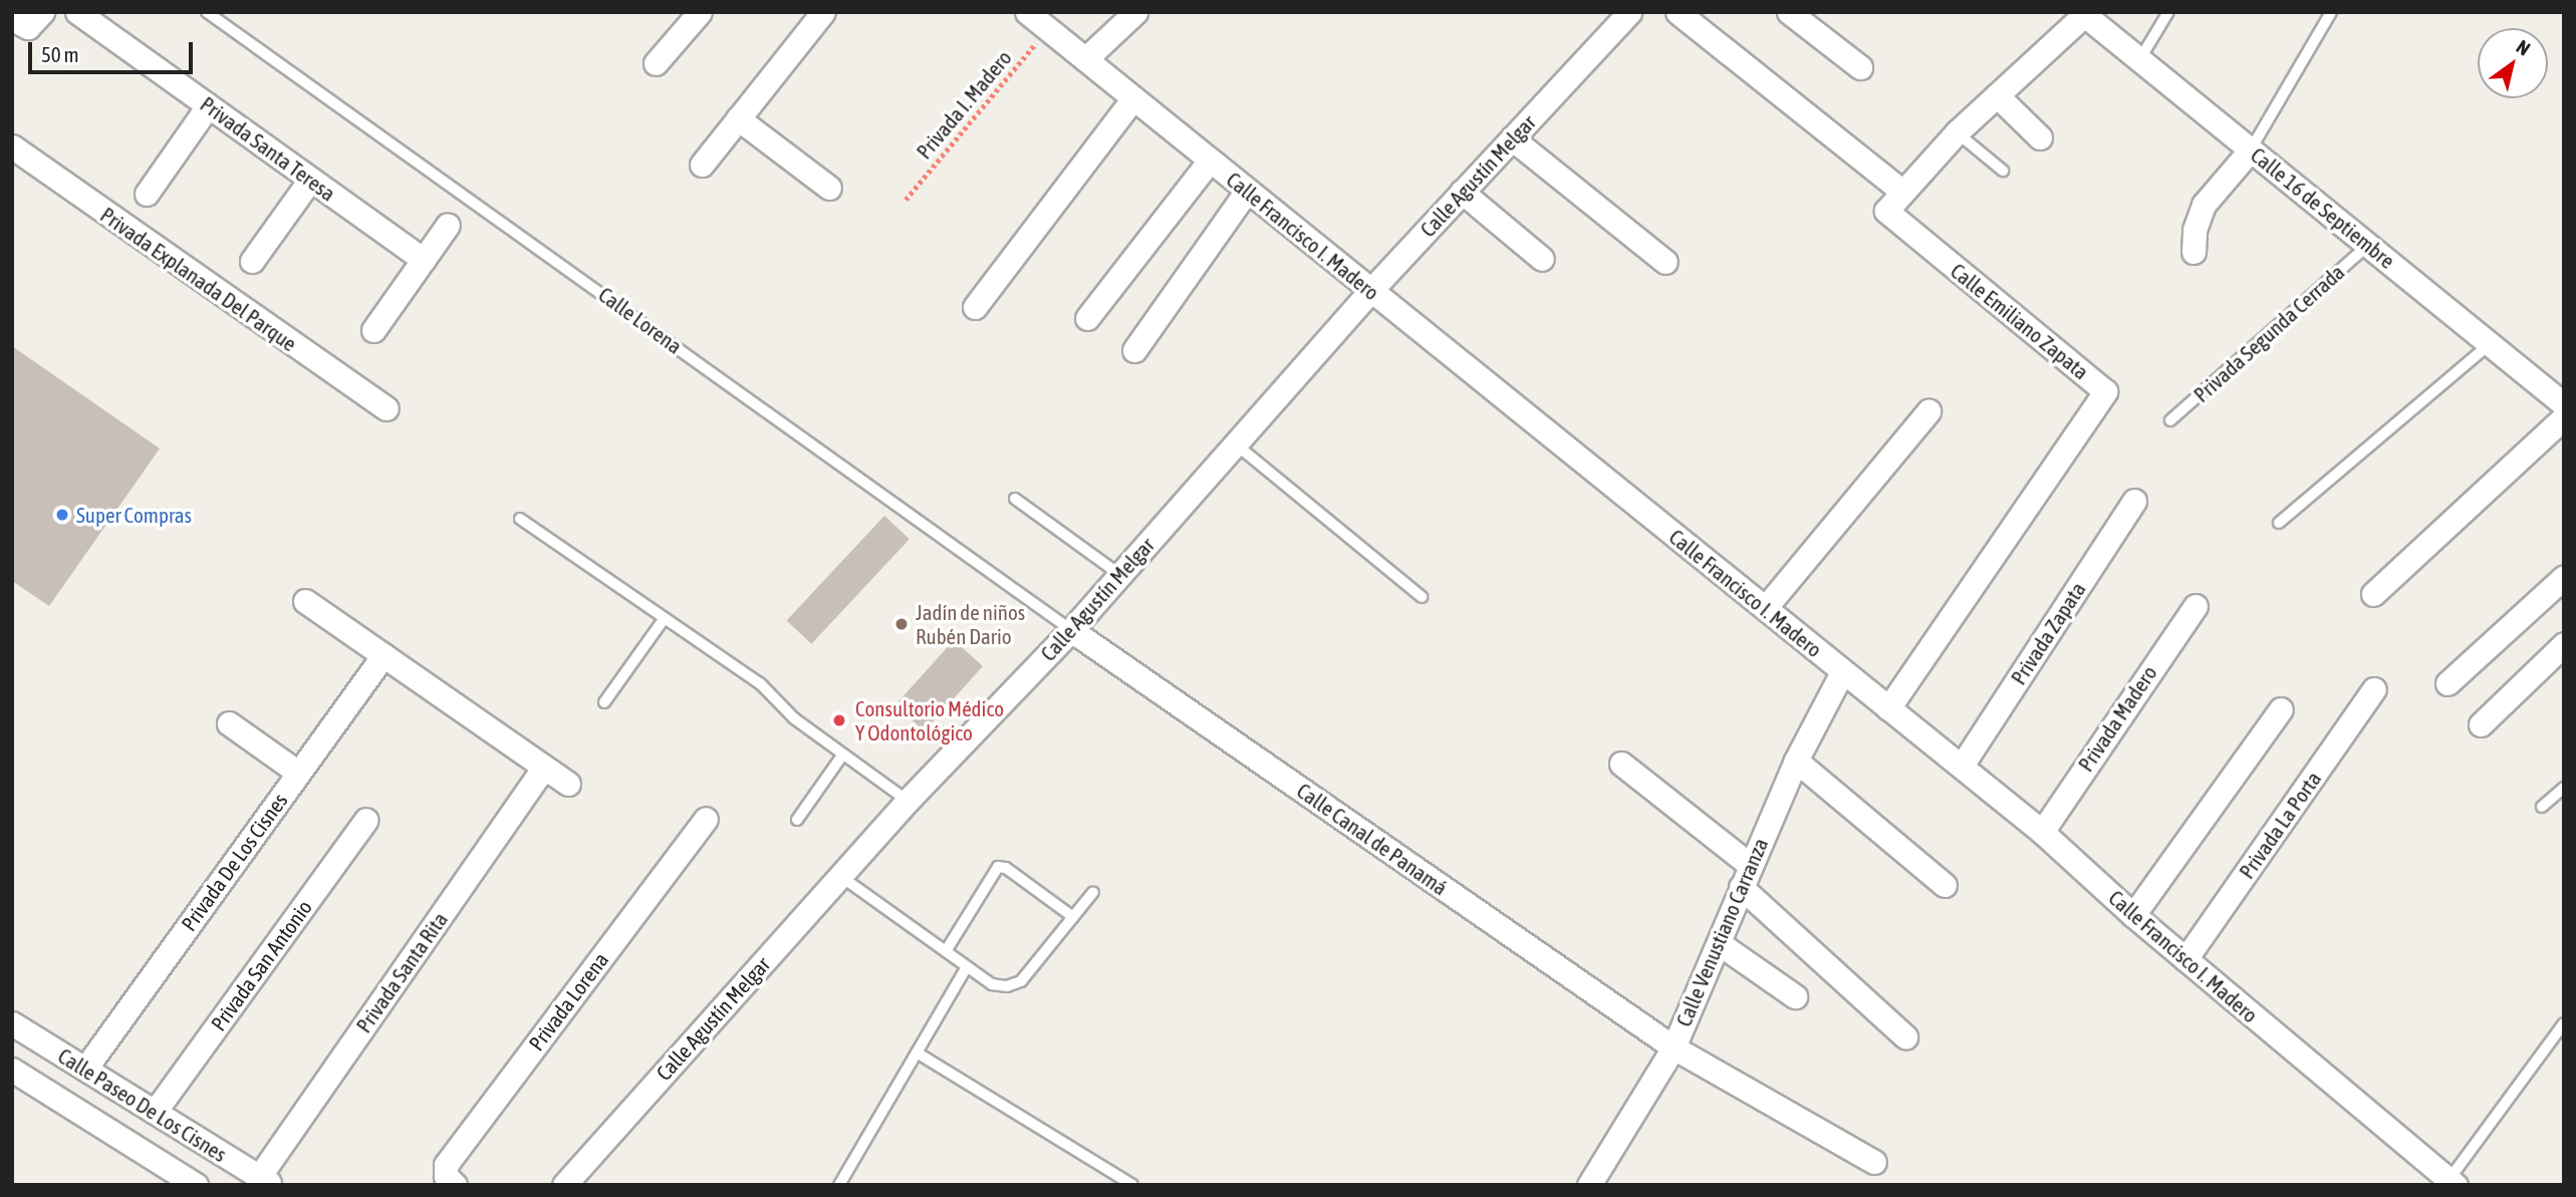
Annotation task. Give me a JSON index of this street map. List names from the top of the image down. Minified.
{"streets":{"street":["Privada Santa Teresa","Calle Agustín Melgar","Calle 16 de Septiembre","Calle Francisco I. Madero","Privada Explanada Del Parque","Calle Emiliano Zapata","Privada Zapata","Privada Madero","Privada La Porta","Calle Canal de Panamá","Privada De Los Cisnes","Calle Venustiano Carranza","Privada San Antonio","Privada Santa Rita","Privada Lorena","Calle Paseo De Los Cisnes"],"lane":["Calle Lorena","Privada Segunda Cerrada"],"path":["Privada I. Madero"]},"crossings":[["Privada I. Madero","Calle Francisco I. Madero"],["Calle Agustín Melgar","Calle Francisco I. Madero"],["Calle Agustín Melgar","Calle Lorena"],["Calle Agustín Melgar","Calle Canal de Panamá"],["Calle 16 de Septiembre","Calle Emiliano Zapata"],["Calle 16 de Septiembre","Privada Segunda Cerrada"],["Calle Francisco I. Madero","Calle Emiliano Zapata"],["Calle Francisco I. Madero","Privada Zapata"],["Calle Francisco I. Madero","Privada Madero"],["Calle Francisco I. Madero","Privada La Porta"],["Calle Francisco I. Madero","Calle Venustiano Carranza"],["Calle Lorena","Calle Canal de Panamá"],["Calle Canal de Panamá","Calle Venustiano Carranza"],["Privada De Los Cisnes","Calle Paseo De Los Cisnes"],["Privada San Antonio","Calle Paseo De Los Cisnes"],["Privada Santa Rita","Calle Paseo De Los Cisnes"]],"places":["Super Compras","Jadín de niños Rubén Dario","Consultorio Médico Y Odontológico"],"scale_bar":"50 m","north":"top right"}
